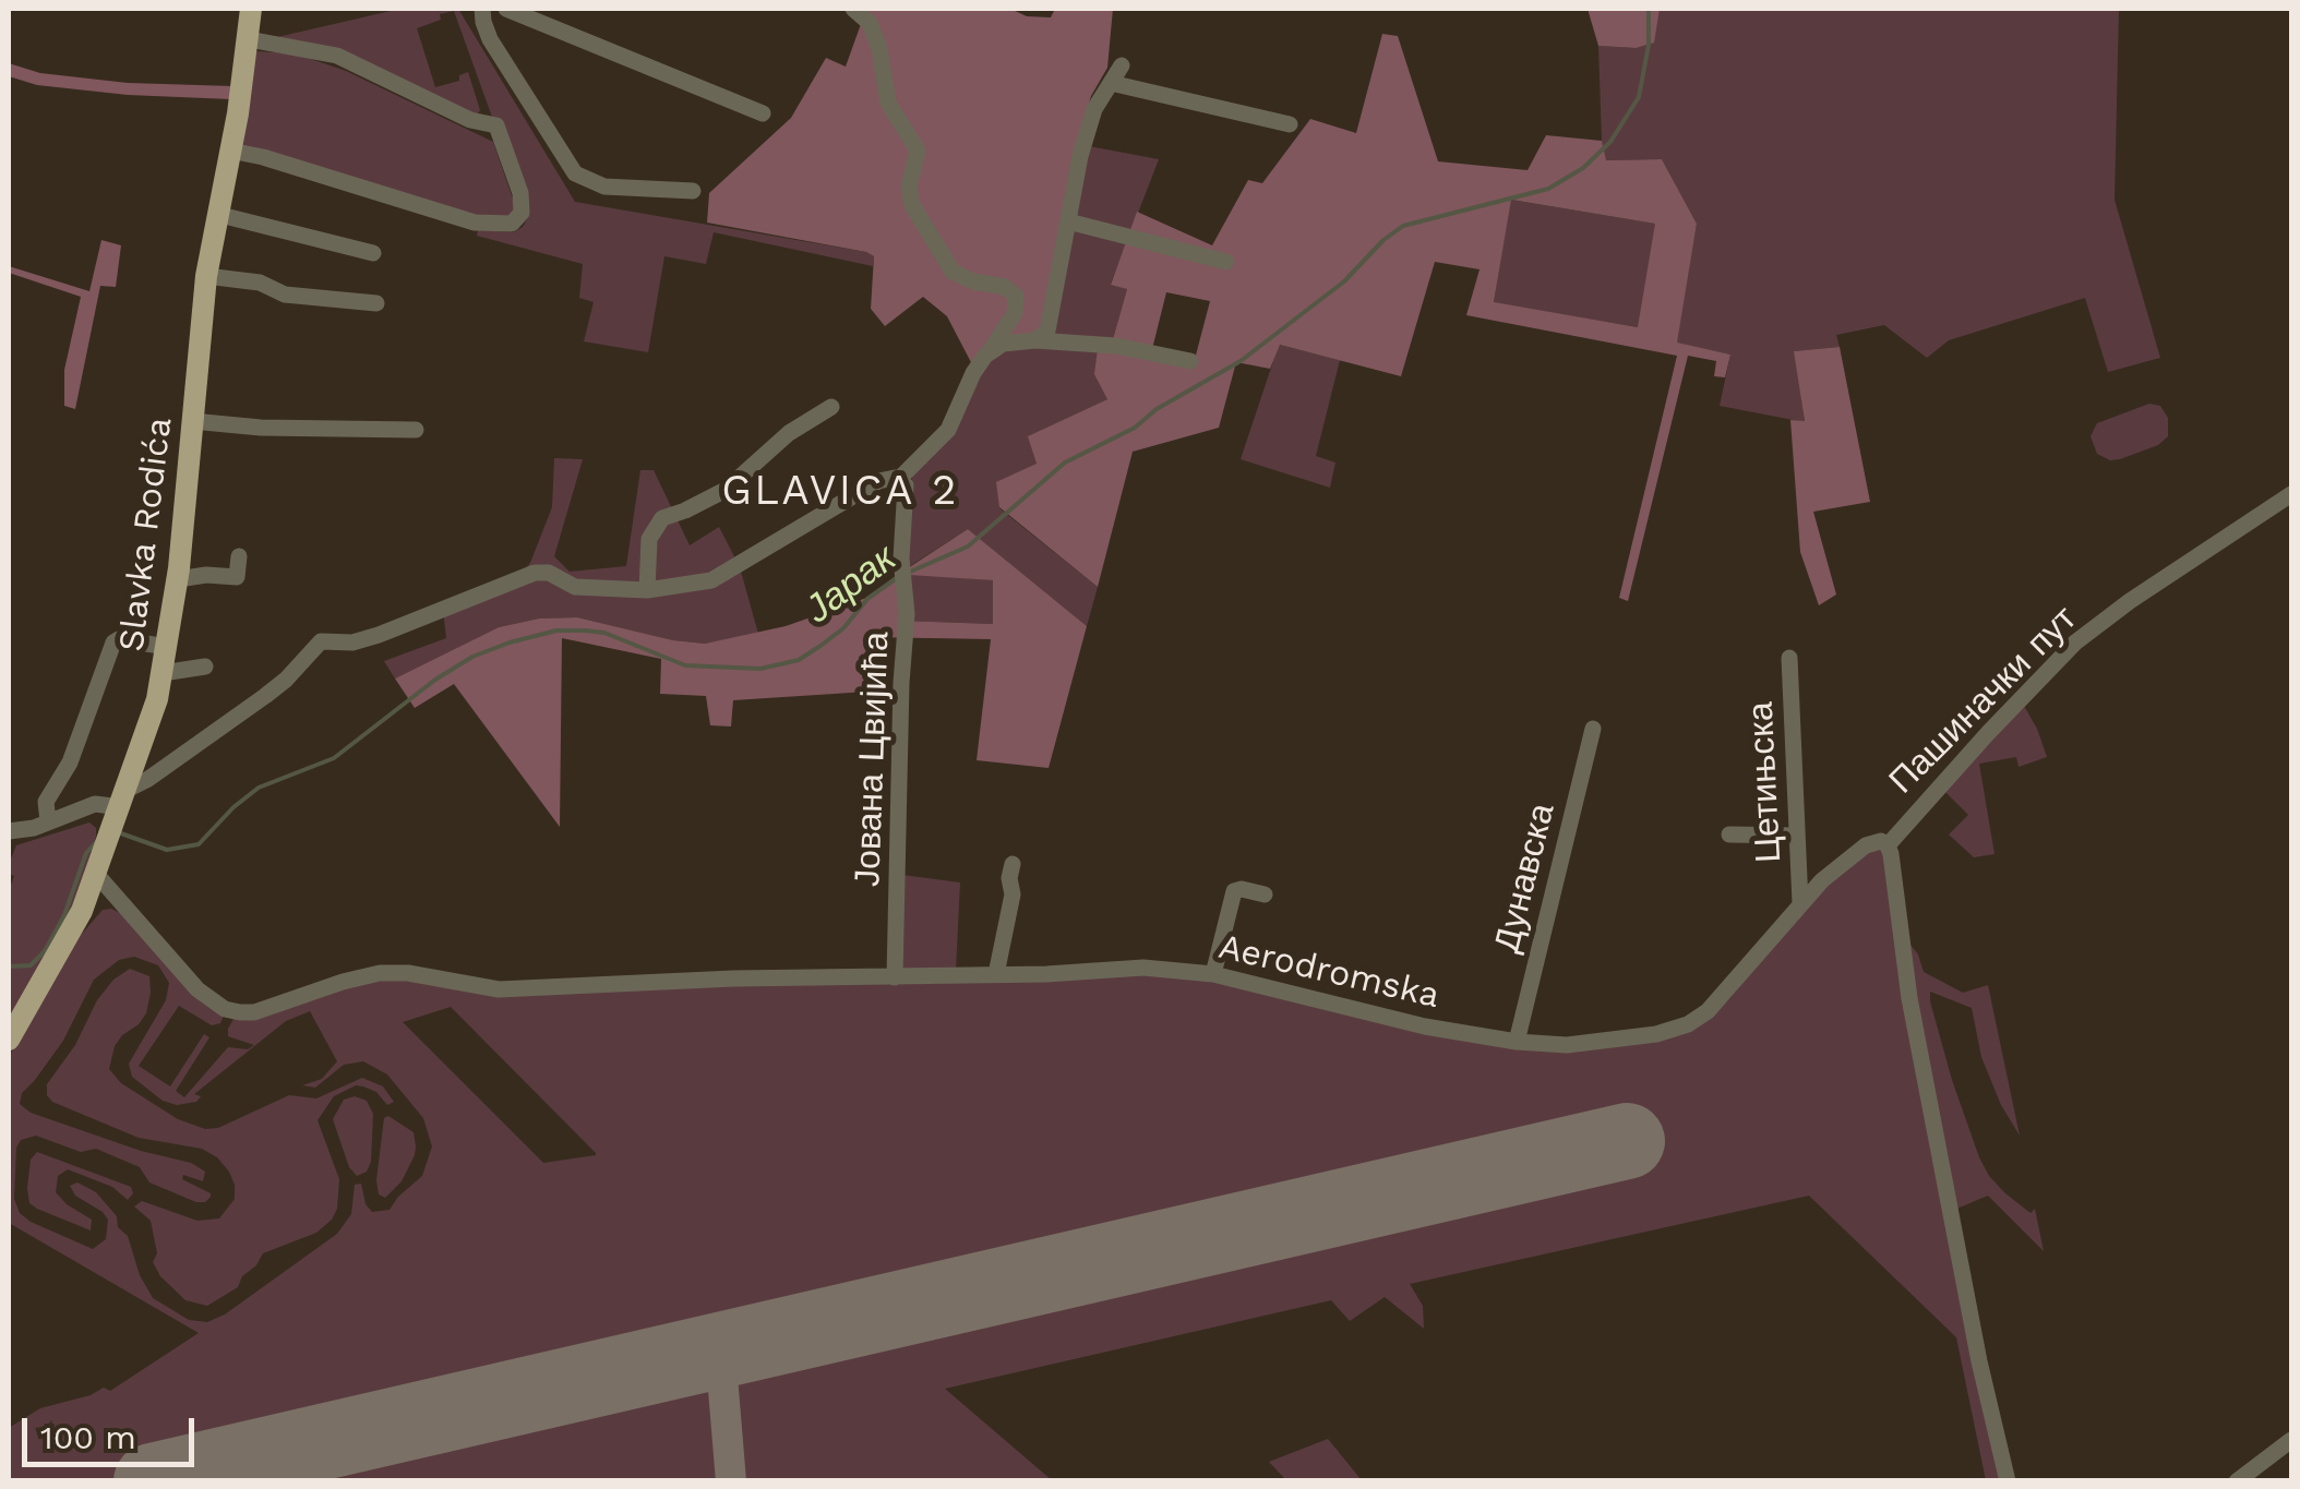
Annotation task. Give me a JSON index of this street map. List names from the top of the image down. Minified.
{"streets":{"main road":["Slavka Rodića"],"street":["Пашиначки пут","Јована Цвијића","Цетињска","Дунавска","Aerodromska"]},"crossings":[["Slavka Rodića","Aerodromska"],["Пашиначки пут","Aerodromska"],["Јована Цвијића","Aerodromska"],["Цетињска","Aerodromska"],["Дунавска","Aerodromska"]],"districts":["GLAVICA 2"],"water":["Јарак"],"scale_bar":"100 m"}
